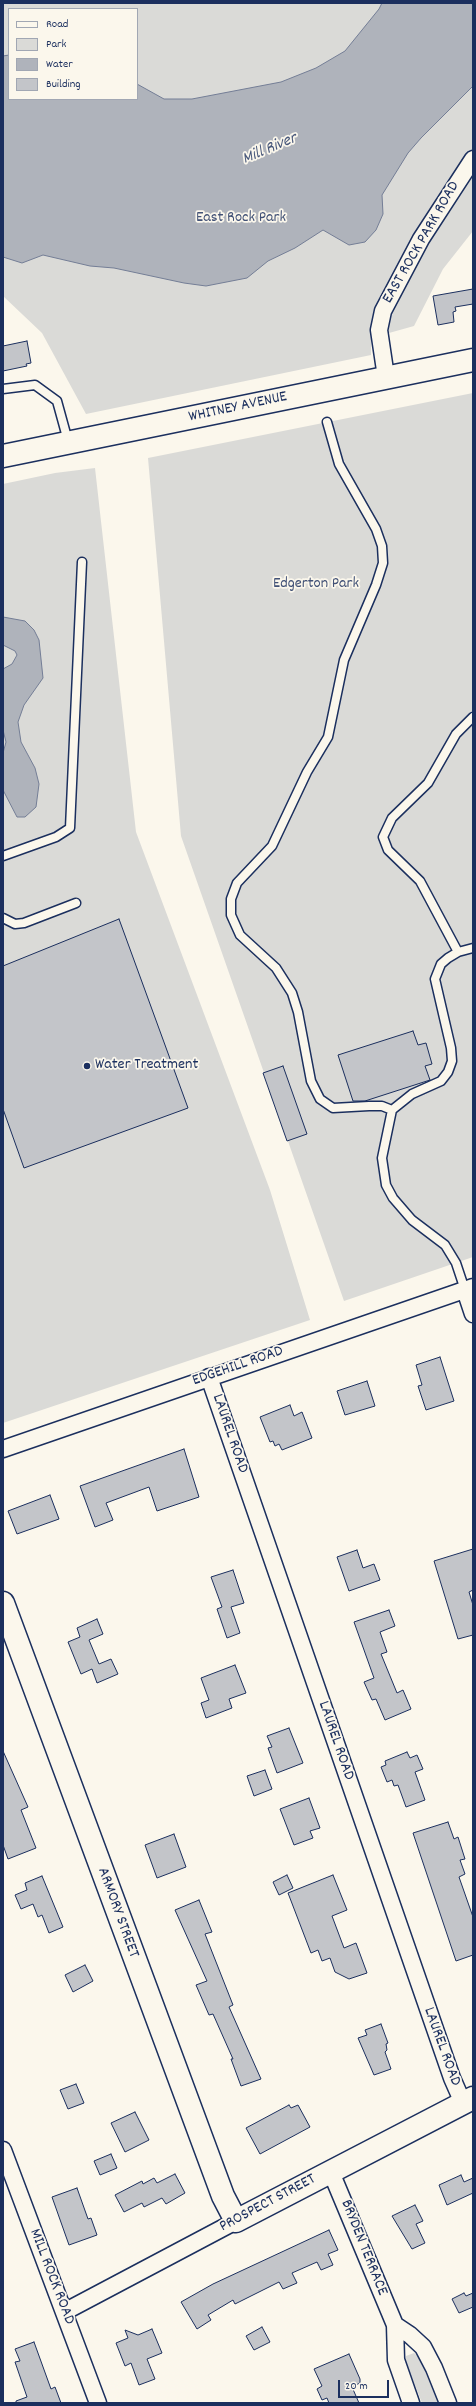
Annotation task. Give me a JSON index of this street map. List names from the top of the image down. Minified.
{"streets":{"main road":["WHITNEY AVENUE","ARMORY STREET","PROSPECT STREET"],"street":["EAST ROCK PARK ROAD","EDGEHILL ROAD","LAUREL ROAD","BRYDEN TERRACE","MILL ROCK ROAD"]},"crossings":[["EAST ROCK PARK ROAD","WHITNEY AVENUE"],["EDGEHILL ROAD","LAUREL ROAD"],["LAUREL ROAD","PROSPECT STREET"],["ARMORY STREET","PROSPECT STREET"],["PROSPECT STREET","BRYDEN TERRACE"],["PROSPECT STREET","MILL ROCK ROAD"]],"water":["Mill River"],"parks":["East Rock Park","Edgerton Park"],"places":["Water Treatment"],"legend":["Road","Park","Water","Building"],"scale_bar":"20 m"}
